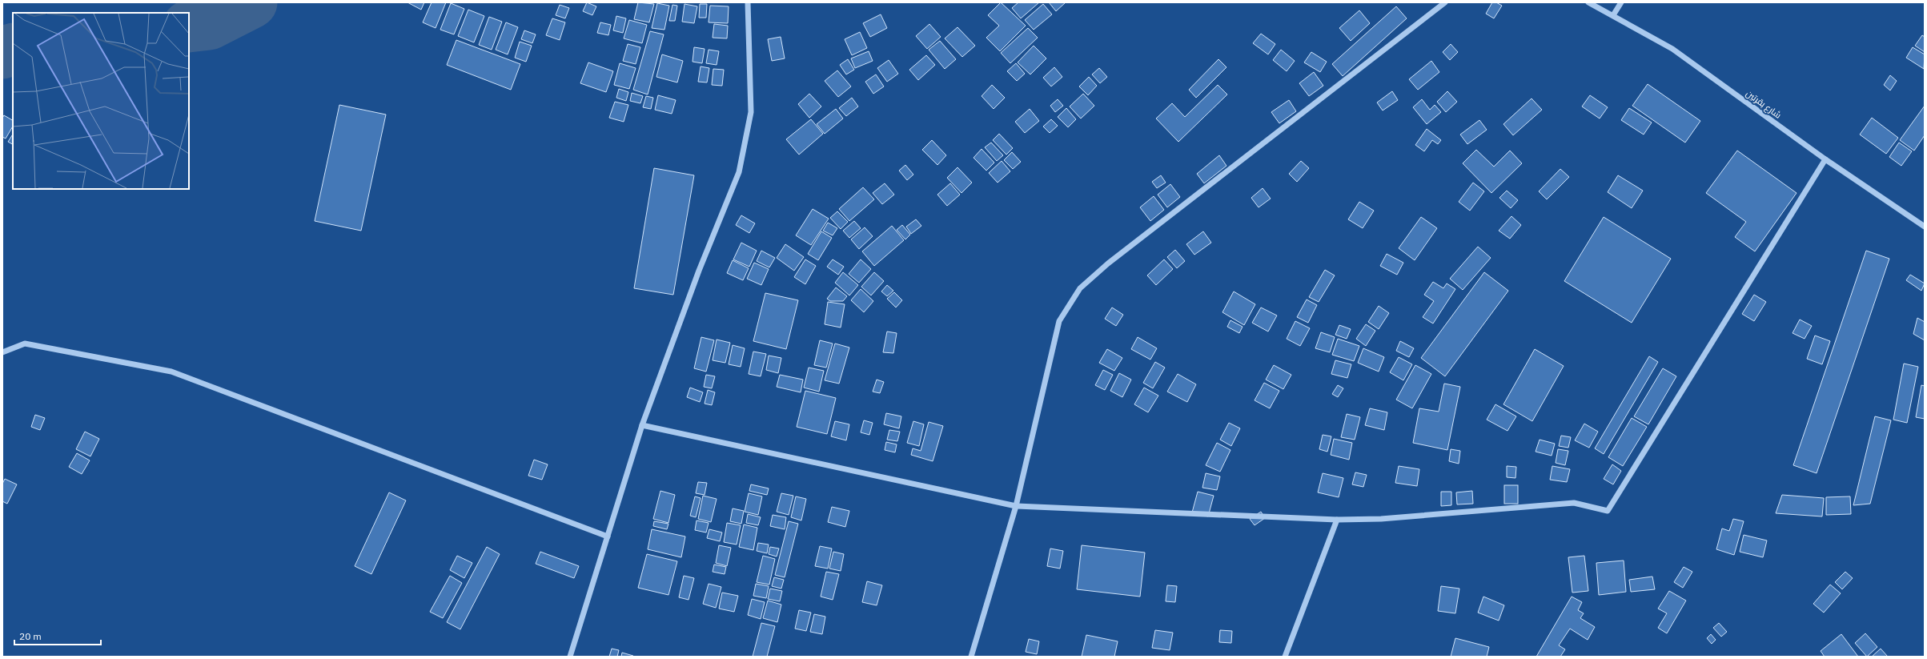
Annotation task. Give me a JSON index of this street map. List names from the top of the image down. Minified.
{"streets":{"street":["شارع بقرتين"]},"scale_bar":"20 m"}
